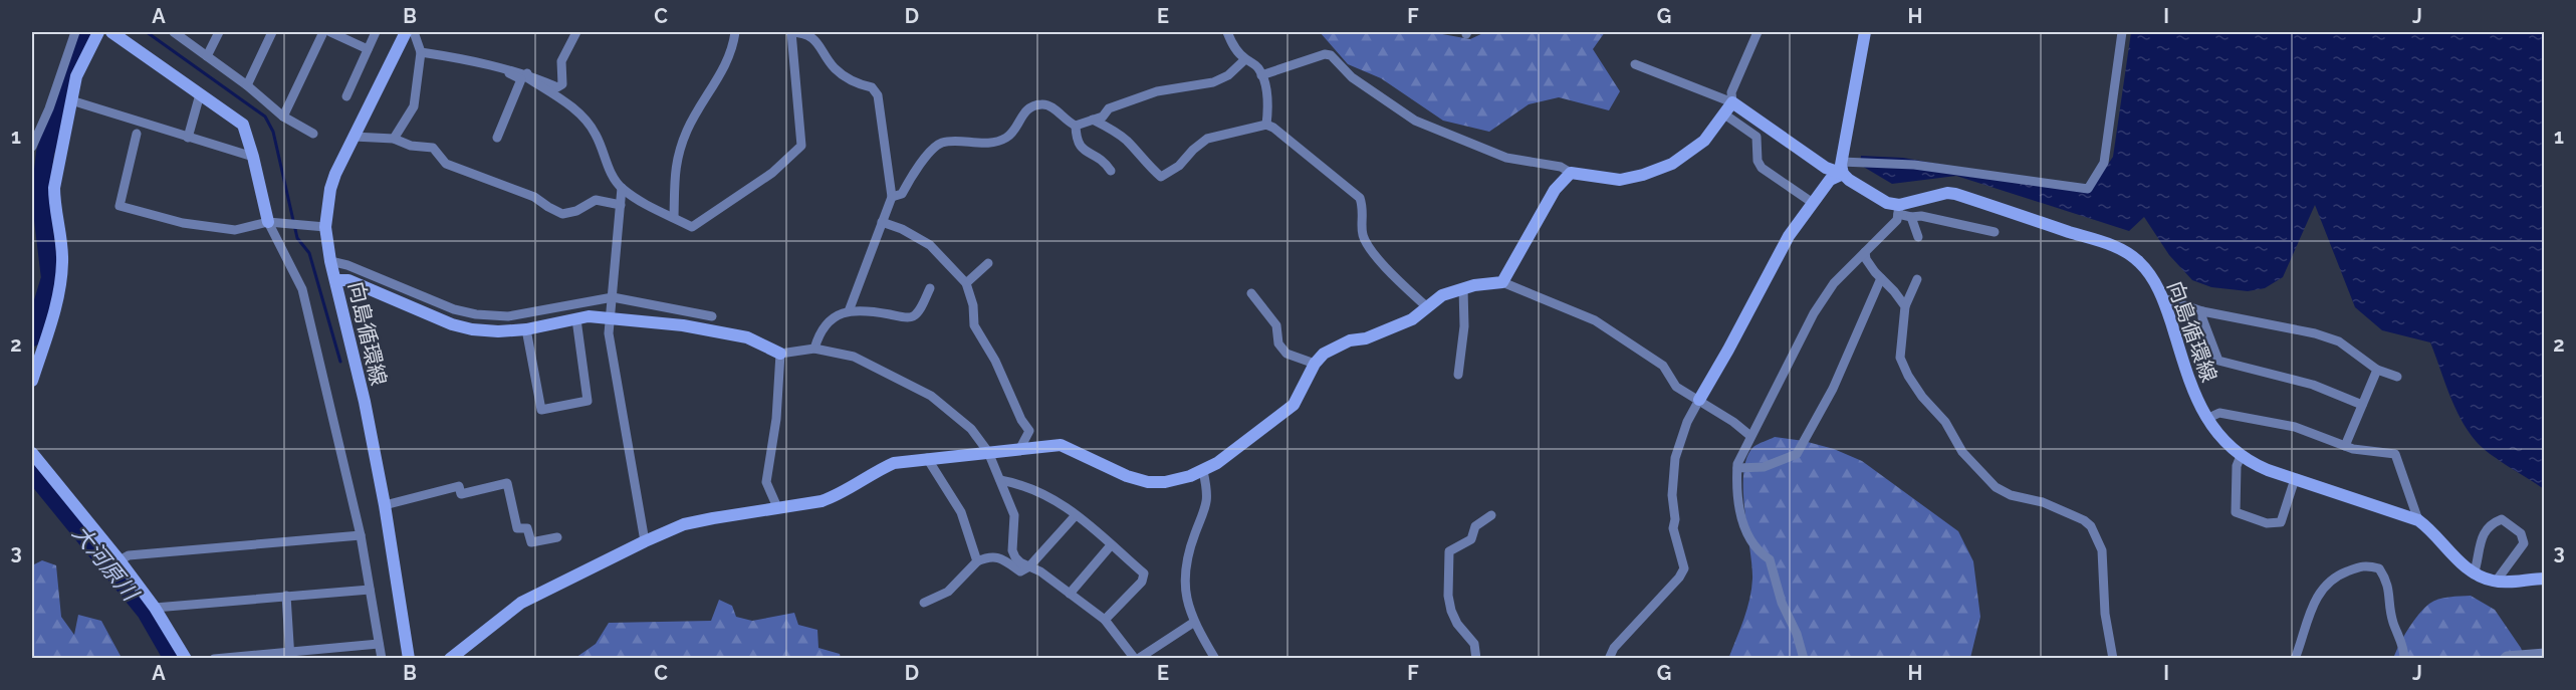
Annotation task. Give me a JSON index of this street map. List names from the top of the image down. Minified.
{"streets":{"street":["向島循環線"]},"water":["大河原川"],"grid":{"columns":["A","B","C","D","E","F","G","H","I","J"],"rows":["1","2","3"]}}
